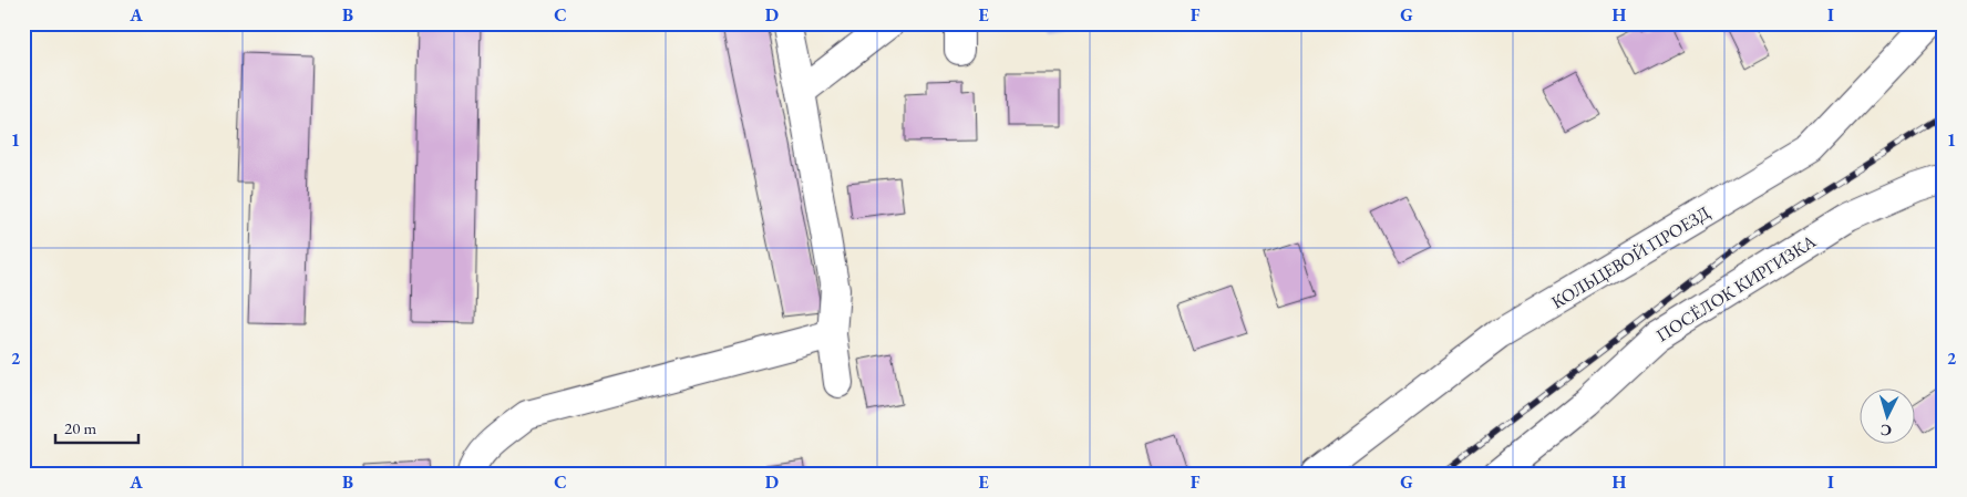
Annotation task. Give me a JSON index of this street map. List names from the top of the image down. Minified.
{"streets":{"street":["КОЛЬЦЕВОЙ ПРОЕЗД","ПОСЁЛОК КИРГИЗКА"]},"scale_bar":"20 m","north":"bottom","grid":{"columns":["A","B","C","D","E","F","G","H","I"],"rows":["1","2"]}}
